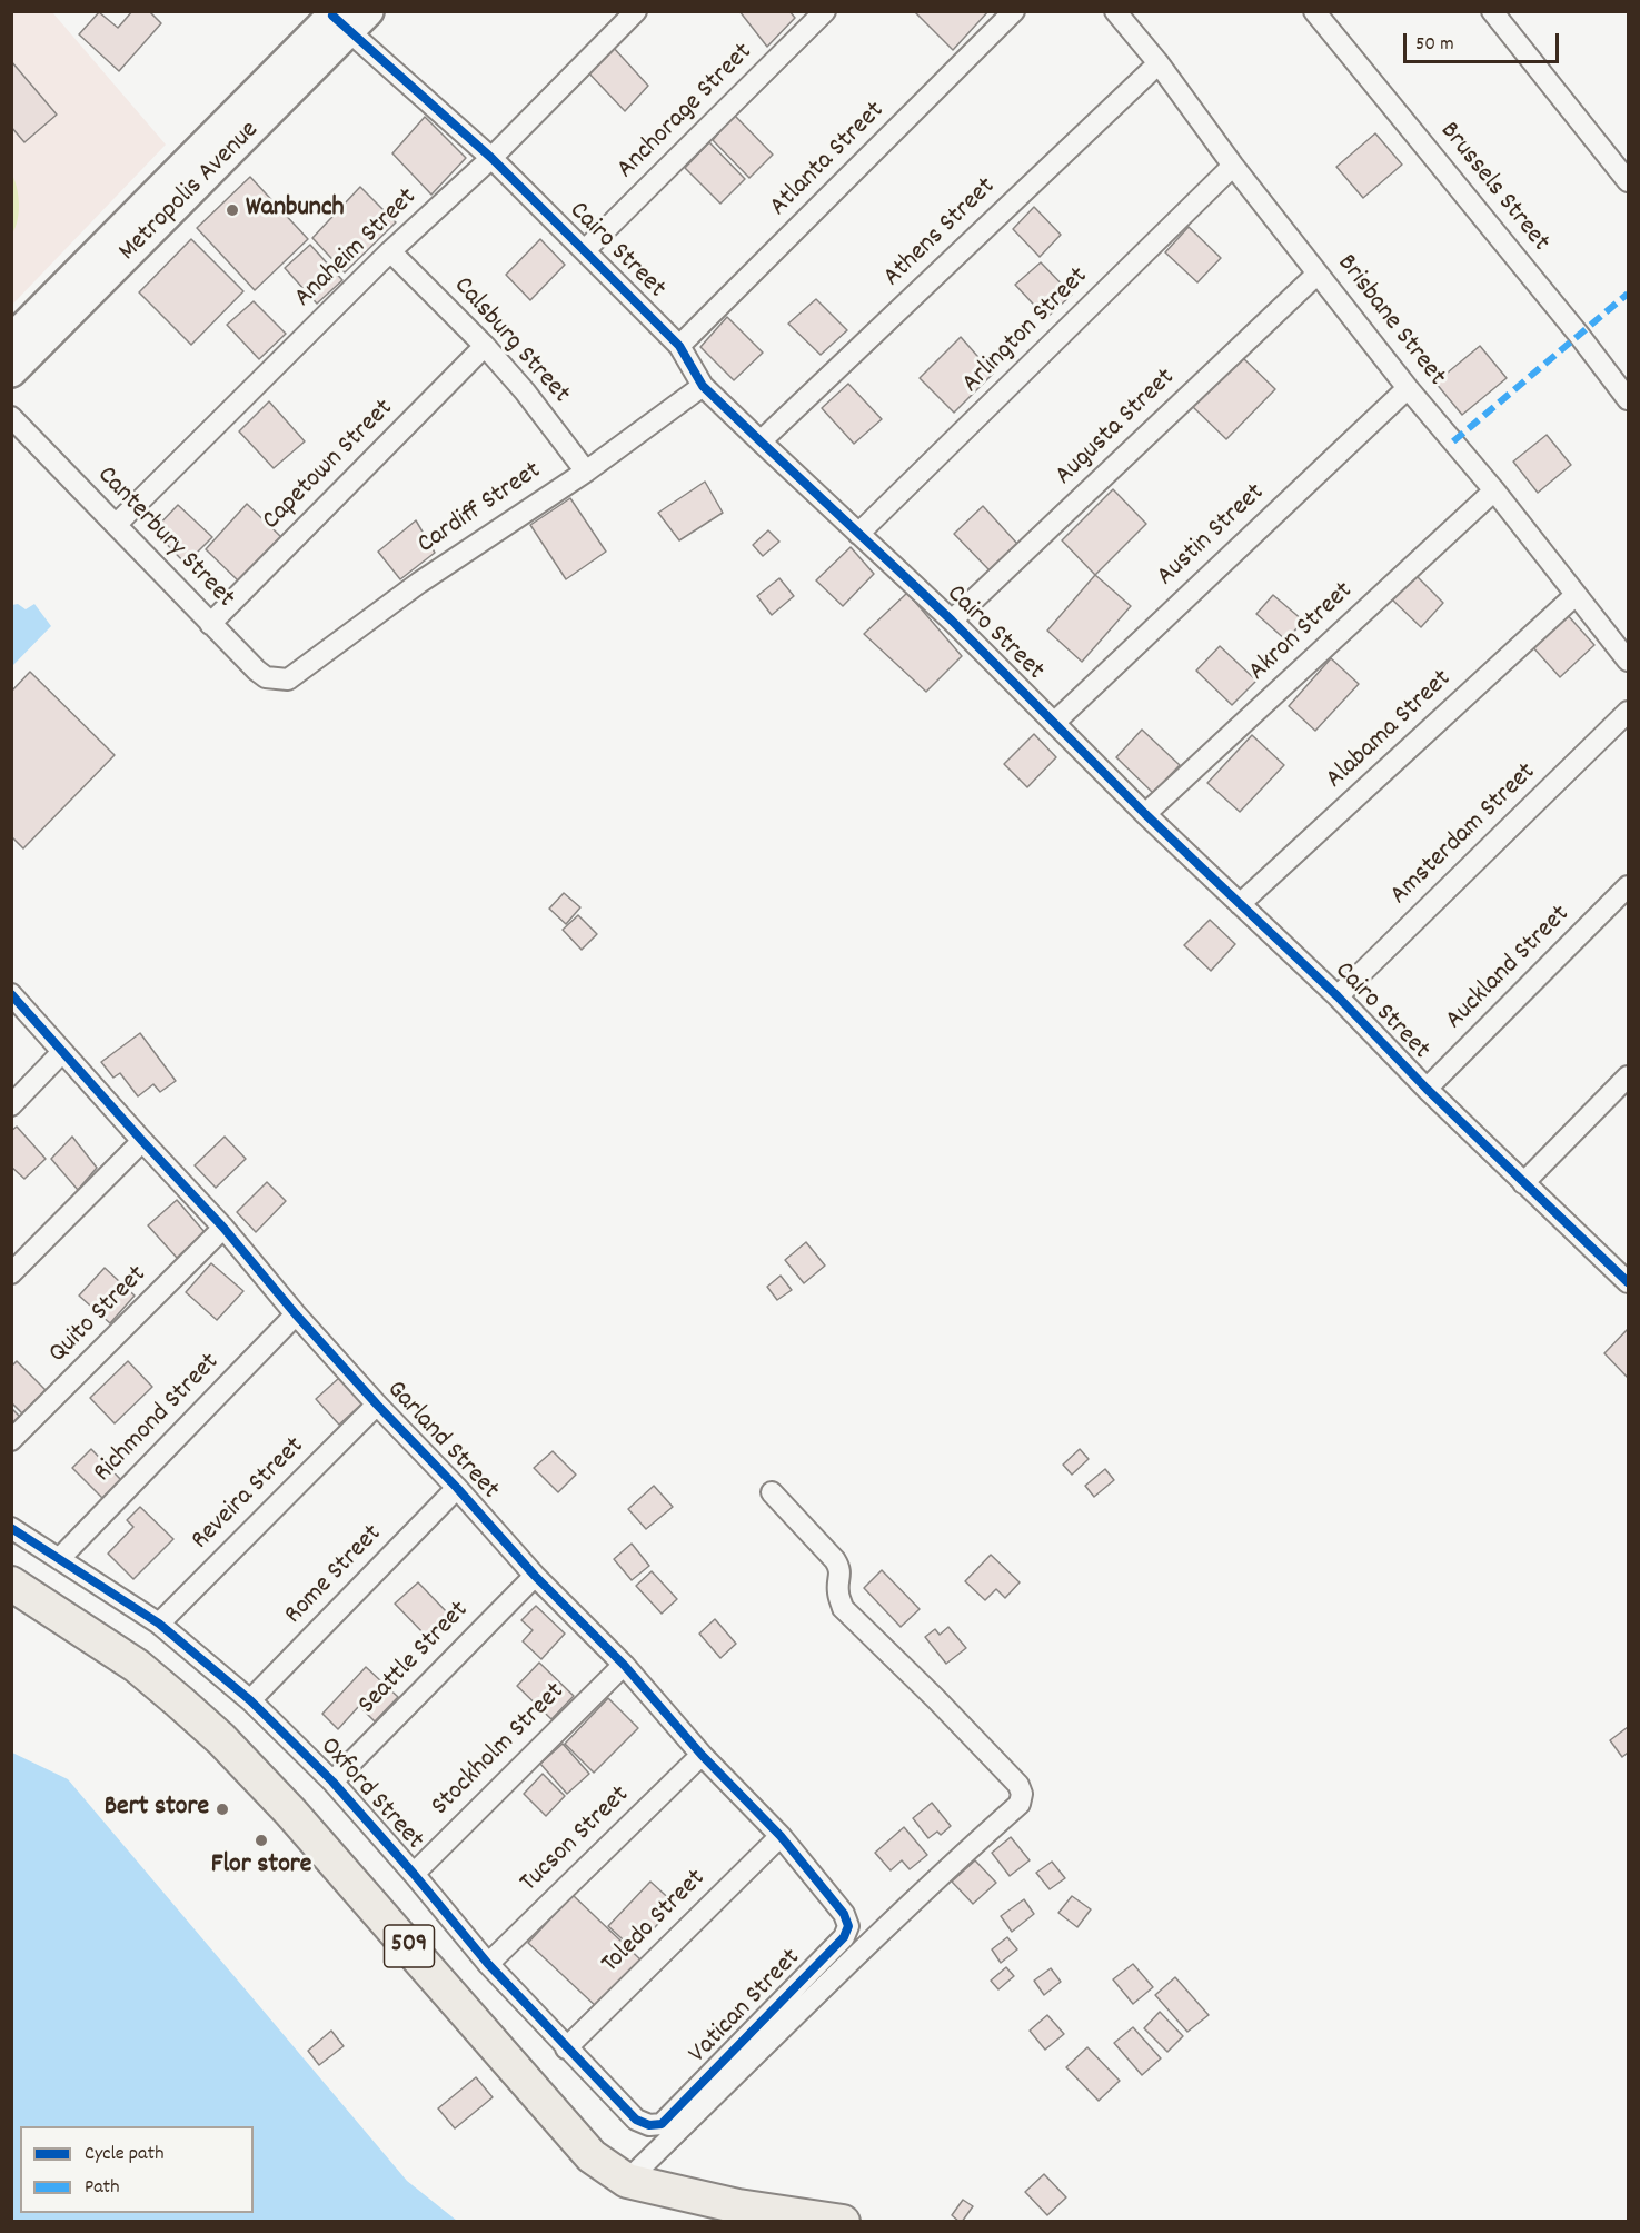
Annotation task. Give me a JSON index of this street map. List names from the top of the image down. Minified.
{"streets":{"main road":["Metropolis Avenue","509"],"street":["Anchorage Street","Atlanta Street","Brussels Street","Athens Street","Anaheim Street","Cairo Street","Brisbane Street","Arlington Street","Calsburg Street","Augusta Street","Capetown Street","Cardiff Street","Austin Street","Canterbury Street","Akron Street","Alabama Street","Amsterdam Street","Auckland Street","Quito Street","Richmond Street","Garland Street","Reveira Street","Rome Street","Seattle Street","Stockholm Street","Oxford Street","Tucson Street","Toledo Street","Vatican Street"]},"crossings":[["Anchorage Street","Cairo Street"],["Atlanta Street","Cairo Street"],["Metropolis Avenue","Cairo Street"],["Athens Street","Cairo Street"],["Athens Street","Brisbane Street"],["Anaheim Street","Cairo Street"],["Anaheim Street","Calsburg Street"],["Anaheim Street","Canterbury Street"],["Cairo Street","Arlington Street"],["Cairo Street","Augusta Street"],["Cairo Street","Cardiff Street"],["Cairo Street","Austin Street"],["Cairo Street","Akron Street"],["Cairo Street","Alabama Street"],["Cairo Street","Amsterdam Street"],["Cairo Street","Auckland Street"],["Brisbane Street","Arlington Street"],["Brisbane Street","Augusta Street"],["Brisbane Street","Austin Street"],["Brisbane Street","Akron Street"],["Brisbane Street","Alabama Street"],["Calsburg Street","Capetown Street"],["Calsburg Street","Cardiff Street"],["Capetown Street","Canterbury Street"],["Cardiff Street","Canterbury Street"],["Quito Street","Garland Street"],["Richmond Street","Garland Street"],["Richmond Street","Oxford Street"],["Garland Street","Reveira Street"],["Garland Street","Rome Street"],["Garland Street","Seattle Street"],["Garland Street","Stockholm Street"],["Garland Street","Tucson Street"],["Garland Street","Toledo Street"],["Garland Street","Vatican Street"],["Reveira Street","Oxford Street"],["Rome Street","Oxford Street"],["Seattle Street","Oxford Street"],["Stockholm Street","Oxford Street"],["Oxford Street","Tucson Street"],["Oxford Street","Toledo Street"],["Oxford Street","Vatican Street"]],"places":["Wanbunch","Bert store","Flor store"],"legend":["Cycle path","Path"],"scale_bar":"50 m"}
